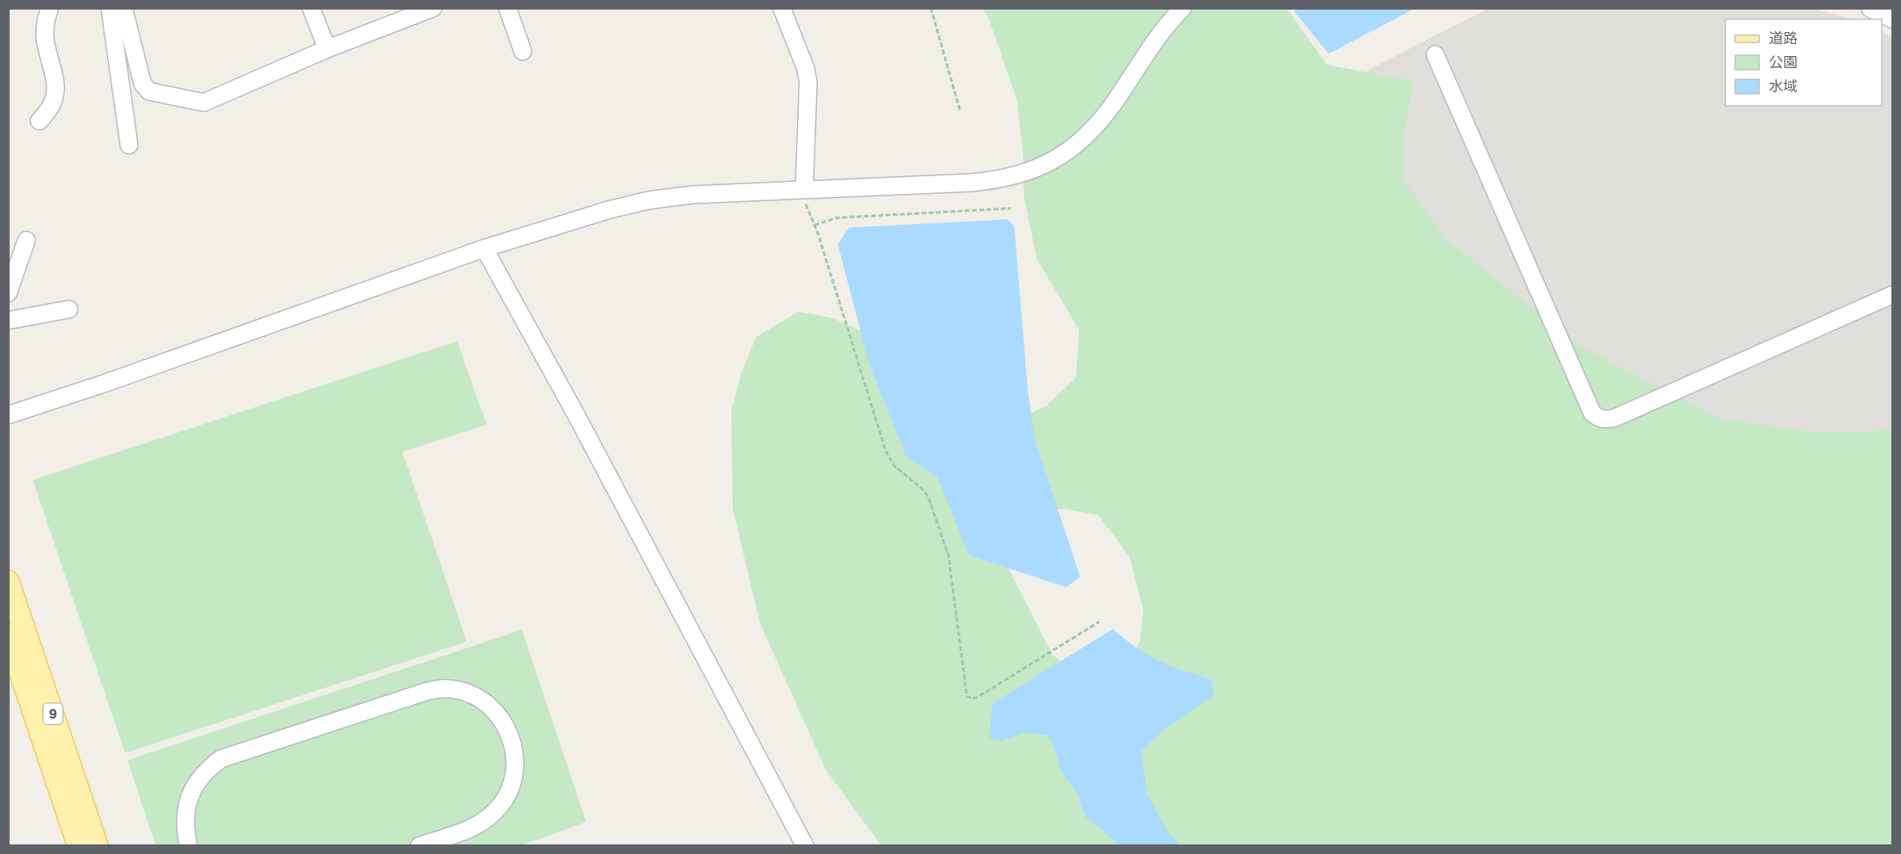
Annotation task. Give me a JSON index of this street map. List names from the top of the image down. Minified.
{"streets":{"main road":["9"]},"legend":["道路","公園","水域"]}
